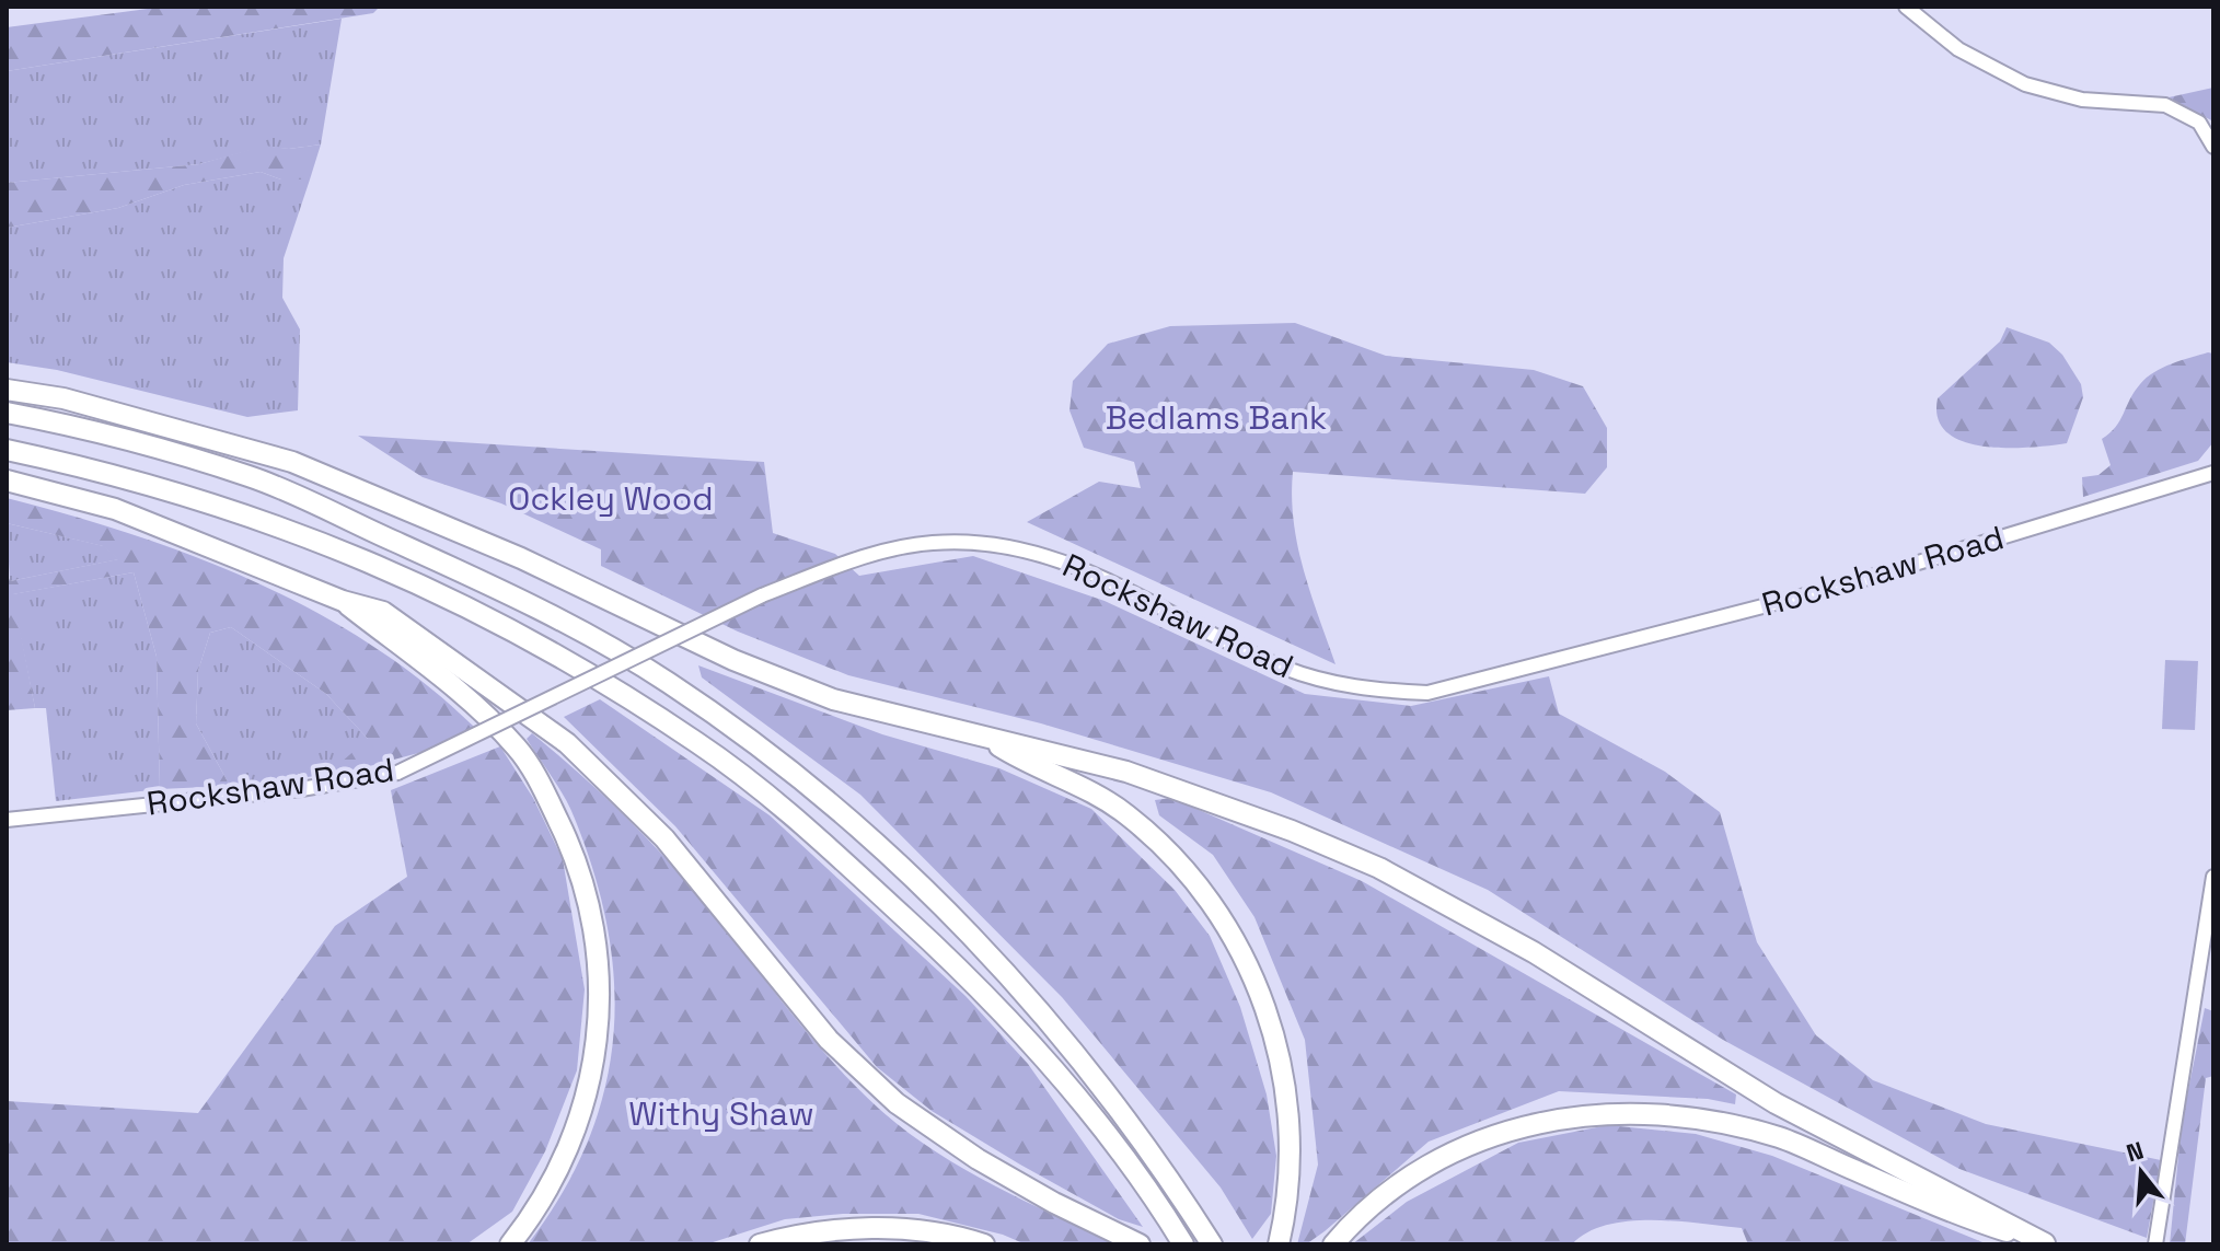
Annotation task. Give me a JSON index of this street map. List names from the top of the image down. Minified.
{"streets":{"street":["Rockshaw Road"]},"parks":["Bedlams Bank","Ockley Wood","Withy Shaw"],"north":"top"}
